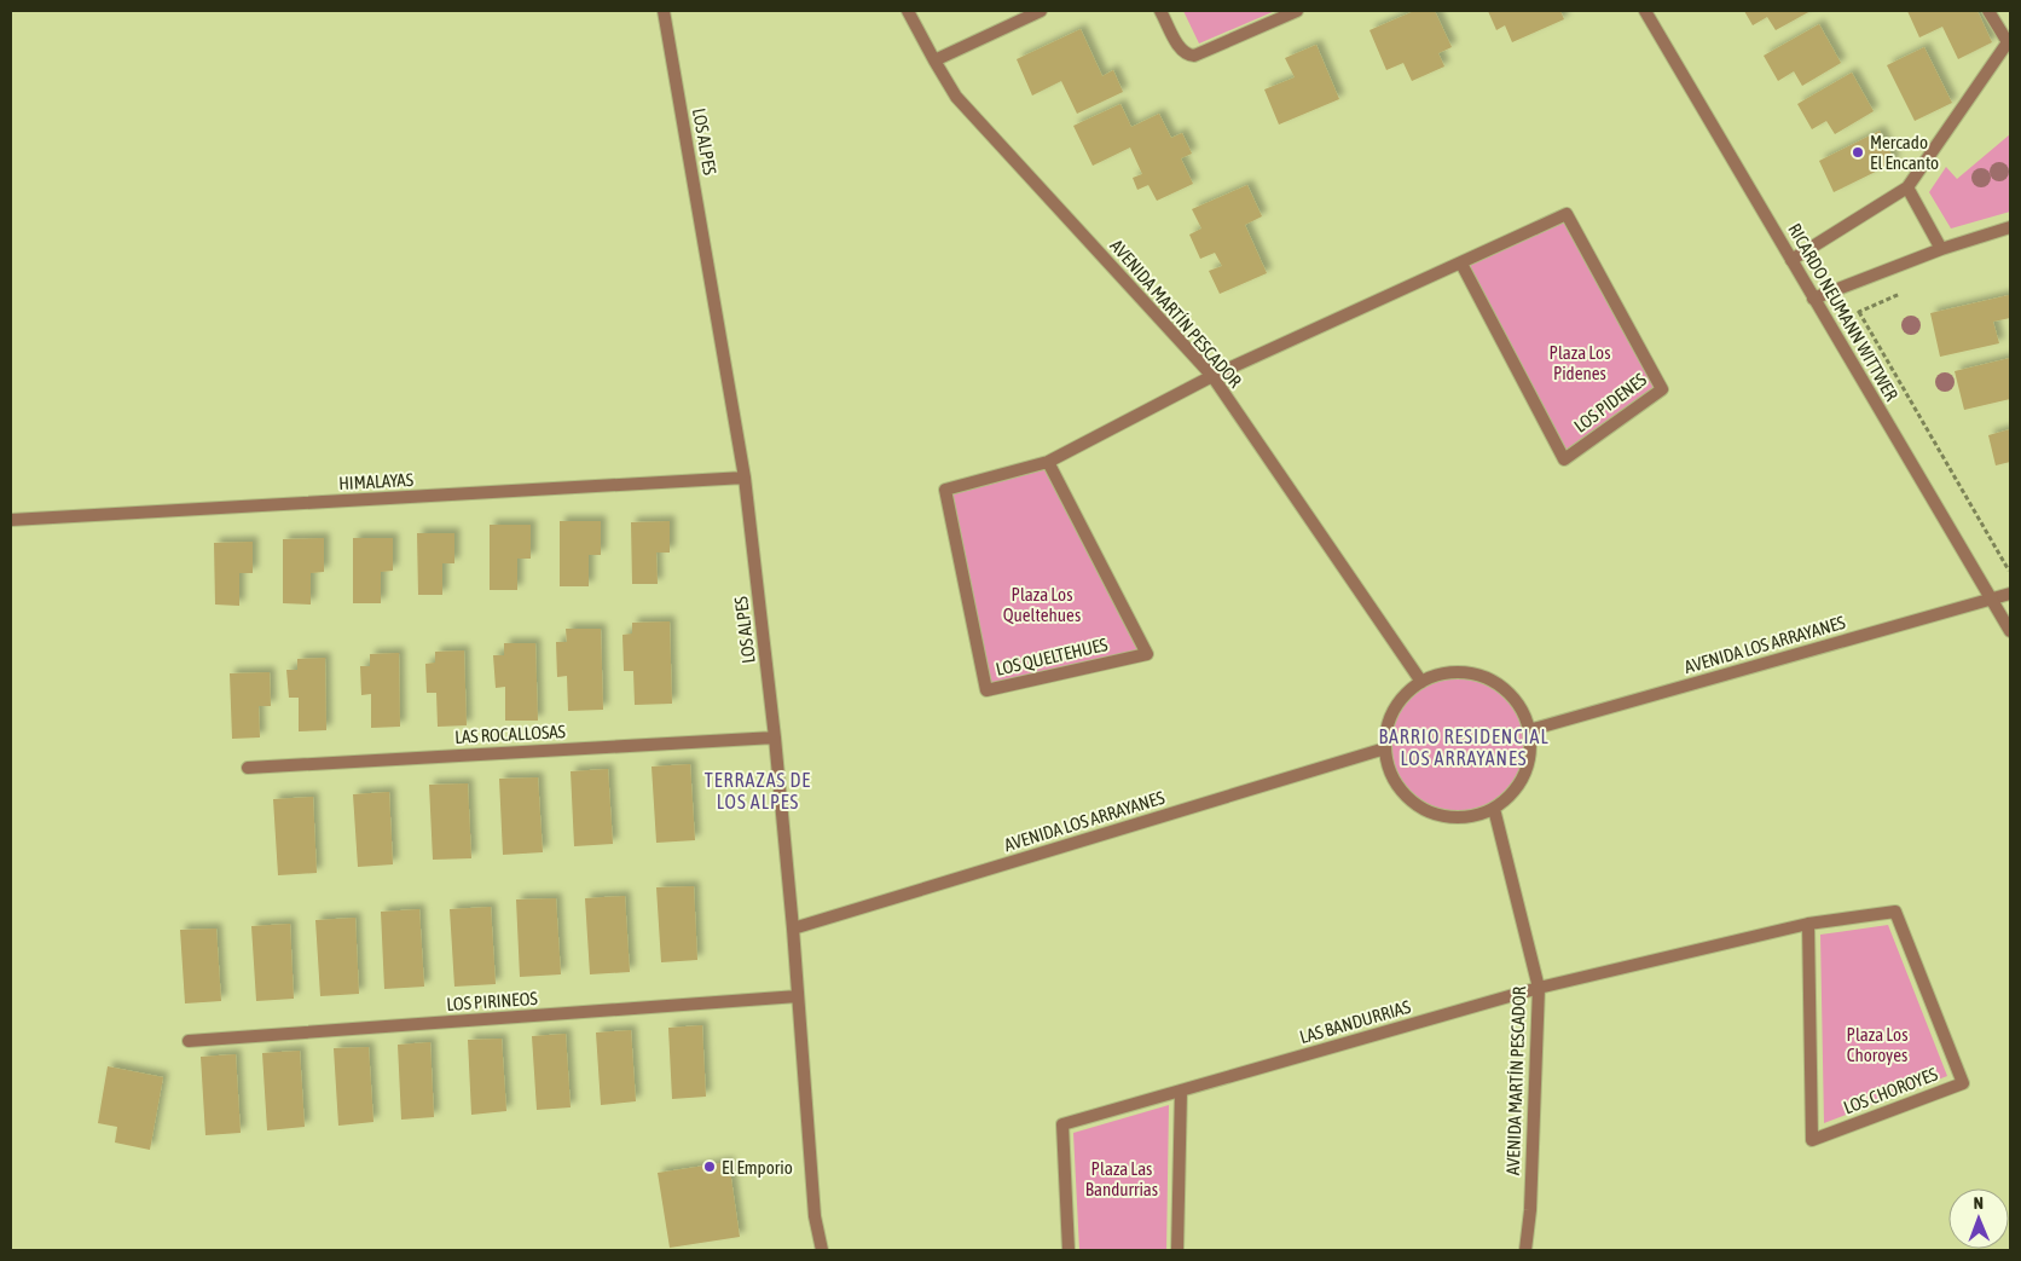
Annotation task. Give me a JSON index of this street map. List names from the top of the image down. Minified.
{"streets":{"street":["LOS ALPES","RICARDO NEUMANN WITTWER","AVENIDA MARTÍN PESCADOR","LOS PIDENES","HIMALAYAS","AVENIDA LOS ARRAYANES","LOS QUELTEHUES","LAS ROCALLOSAS","LOS PIRINEOS","LAS BANDURRIAS","LOS CHOROYES"]},"crossings":[["LOS ALPES","HIMALAYAS"],["LOS ALPES","AVENIDA LOS ARRAYANES"],["LOS ALPES","LAS ROCALLOSAS"],["LOS ALPES","LOS PIRINEOS"],["RICARDO NEUMANN WITTWER","AVENIDA LOS ARRAYANES"],["AVENIDA MARTÍN PESCADOR","LOS PIDENES"],["AVENIDA MARTÍN PESCADOR","AVENIDA LOS ARRAYANES"],["AVENIDA MARTÍN PESCADOR","LOS QUELTEHUES"],["AVENIDA MARTÍN PESCADOR","LAS BANDURRIAS"],["AVENIDA MARTÍN PESCADOR","LOS CHOROYES"],["LOS PIDENES","LOS QUELTEHUES"],["LAS BANDURRIAS","LOS CHOROYES"]],"districts":["BARRIO RESIDENCIAL LOS ARRAYANES","TERRAZAS DE LOS ALPES"],"parks":["Plaza Los Pidenes","Plaza Los Queltehues","Plaza Los Choroyes","Plaza Las Bandurrias"],"places":["Mercado El Encanto","El Emporio"],"north":"top"}
